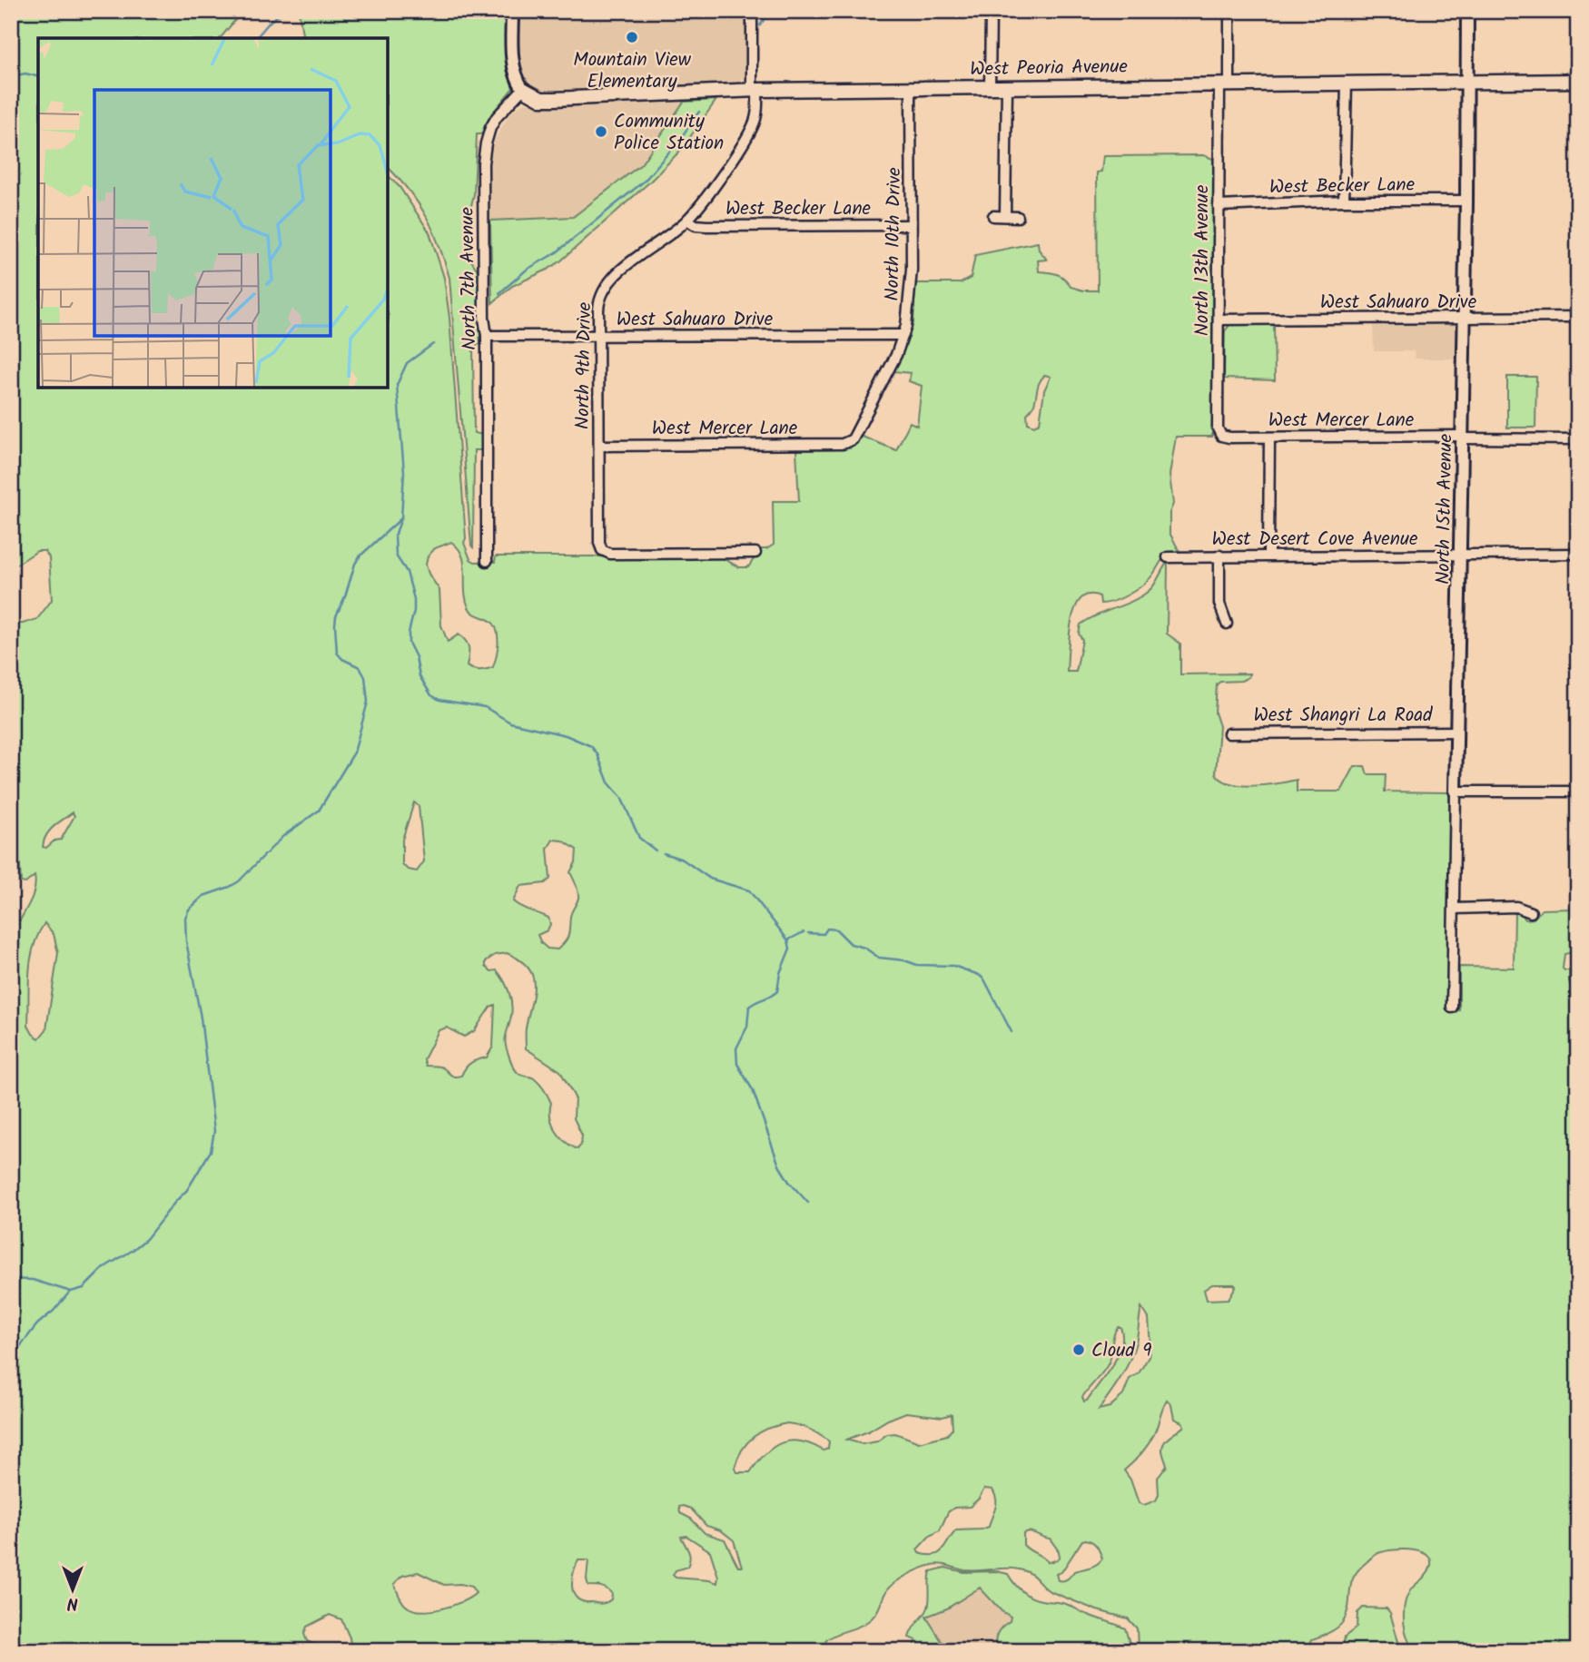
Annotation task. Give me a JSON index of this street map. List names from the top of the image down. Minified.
{"streets":{"main road":["West Peoria Avenue"],"street":["West Becker Lane","North 10th Drive","North 13th Avenue","North 7th Avenue","West Sahuaro Drive","North 9th Drive","West Mercer Lane","North 15th Avenue","West Desert Cove Avenue","West Shangri La Road"]},"crossings":[["West Peoria Avenue","North 10th Drive"],["West Peoria Avenue","North 13th Avenue"],["West Peoria Avenue","North 7th Avenue"],["West Peoria Avenue","North 9th Drive"],["West Peoria Avenue","North 15th Avenue"],["West Becker Lane","North 10th Drive"],["West Becker Lane","North 13th Avenue"],["West Becker Lane","North 9th Drive"],["West Becker Lane","North 15th Avenue"],["North 10th Drive","West Sahuaro Drive"],["North 10th Drive","West Mercer Lane"],["North 13th Avenue","West Sahuaro Drive"],["North 13th Avenue","West Mercer Lane"],["North 7th Avenue","West Sahuaro Drive"],["West Sahuaro Drive","North 9th Drive"],["West Sahuaro Drive","North 15th Avenue"],["North 9th Drive","West Mercer Lane"],["West Mercer Lane","North 15th Avenue"],["North 15th Avenue","West Desert Cove Avenue"],["North 15th Avenue","West Shangri La Road"]],"places":["Mountain View Elementary","Community Police Station","Cloud 9"],"north":"bottom"}
